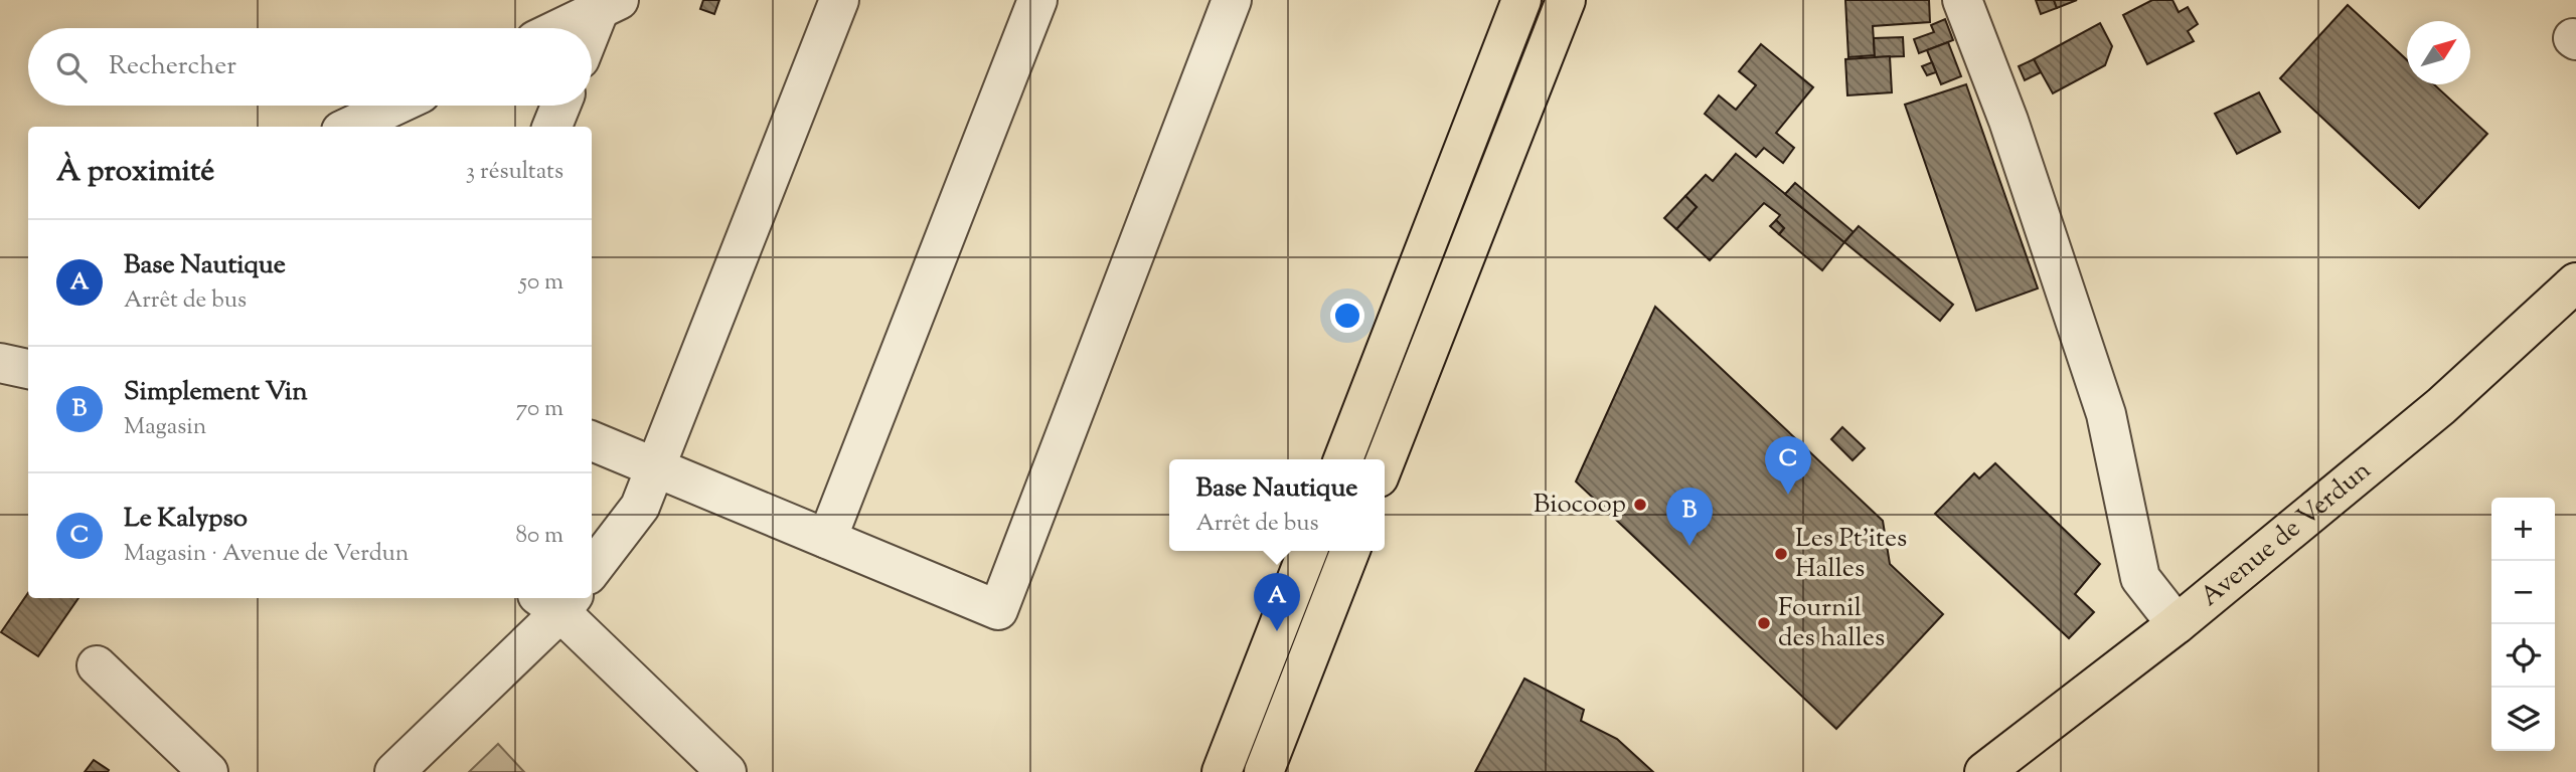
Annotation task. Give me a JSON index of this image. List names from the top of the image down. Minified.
{"streets":{"main road":["Avenue de Verdun"]},"places":["Biocoop","Les Pt'ites Halles","Fournil des halles"],"north":"top right","page":{"search":"Rechercher","heading":["À proximité","3 résultats"],"list":[{"mark":"A","name":"Base Nautique","note":"Arrêt de bus","value":"50 m"},{"mark":"B","name":"Simplement Vin","note":"Magasin","value":"70 m"},{"mark":"C","name":"Le Kalypso","note":"Magasin · Avenue de Verdun","value":"80 m"}],"pins":["C","B","A"],"popup":["Base Nautique","Arrêt de bus"],"map_buttons":["+","−"]}}
